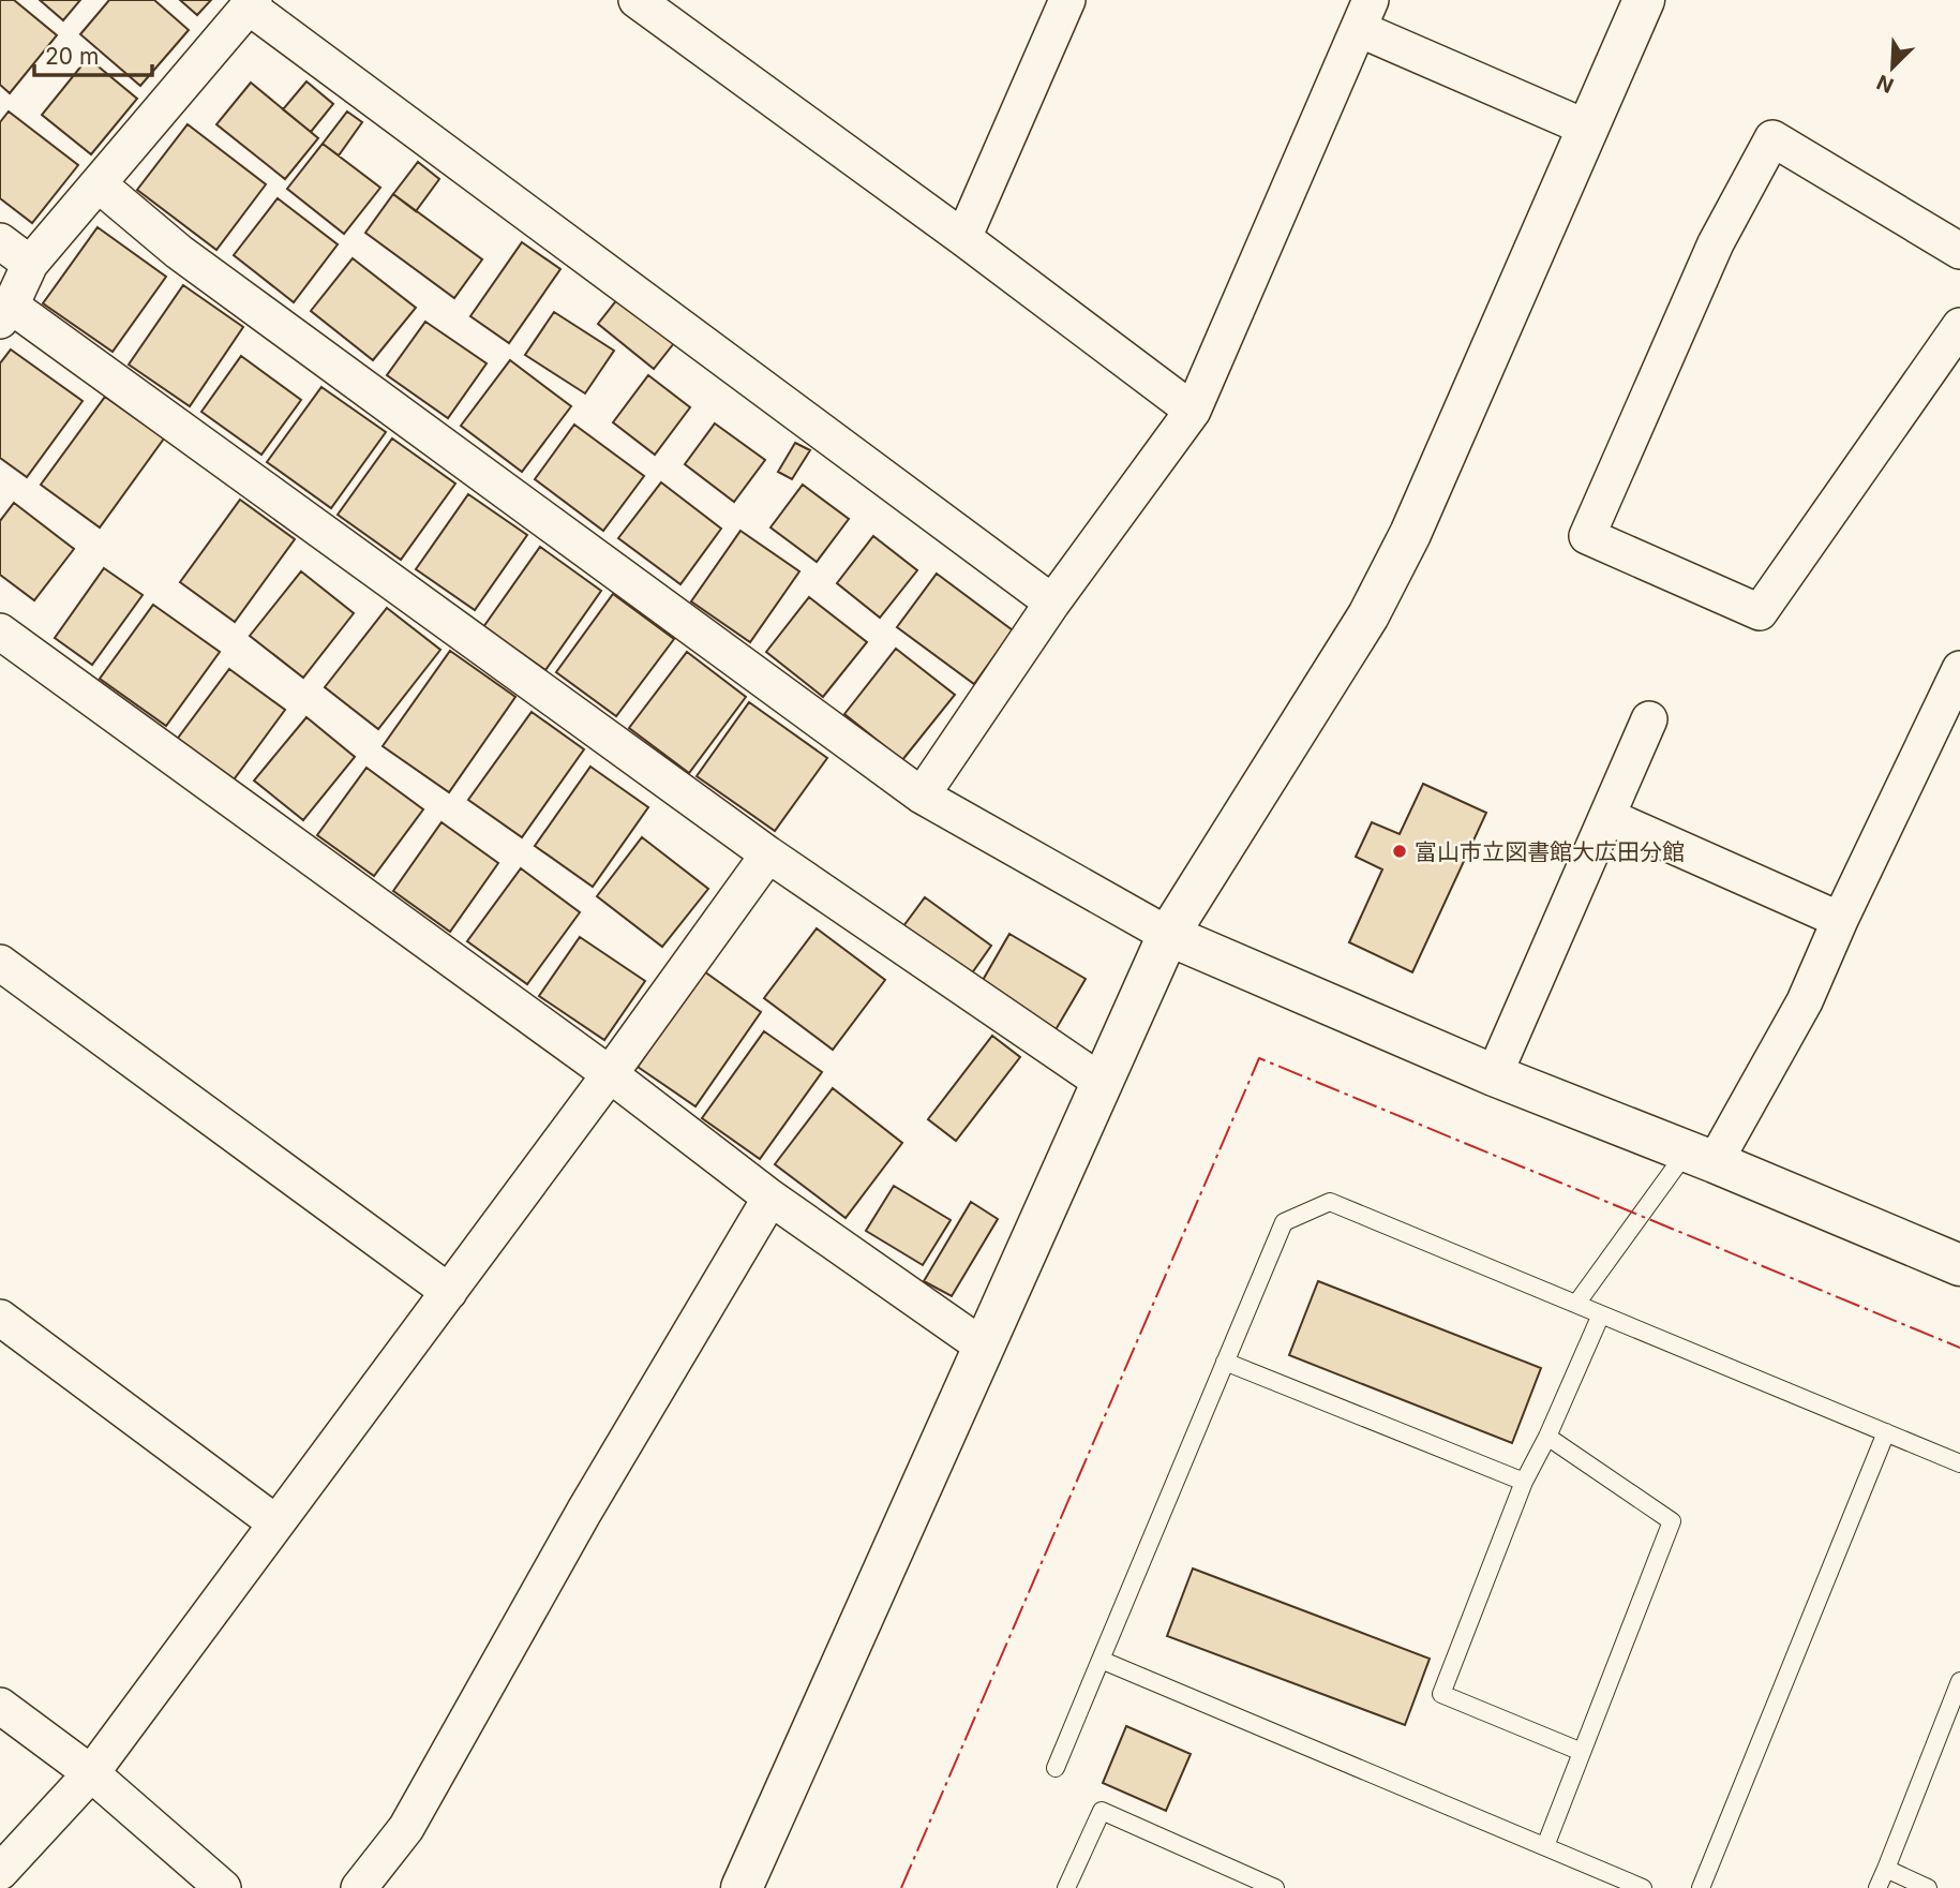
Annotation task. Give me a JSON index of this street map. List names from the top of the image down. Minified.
{"places":["富山市立図書館大広田分館"],"scale_bar":"20 m","north":"bottom left"}
